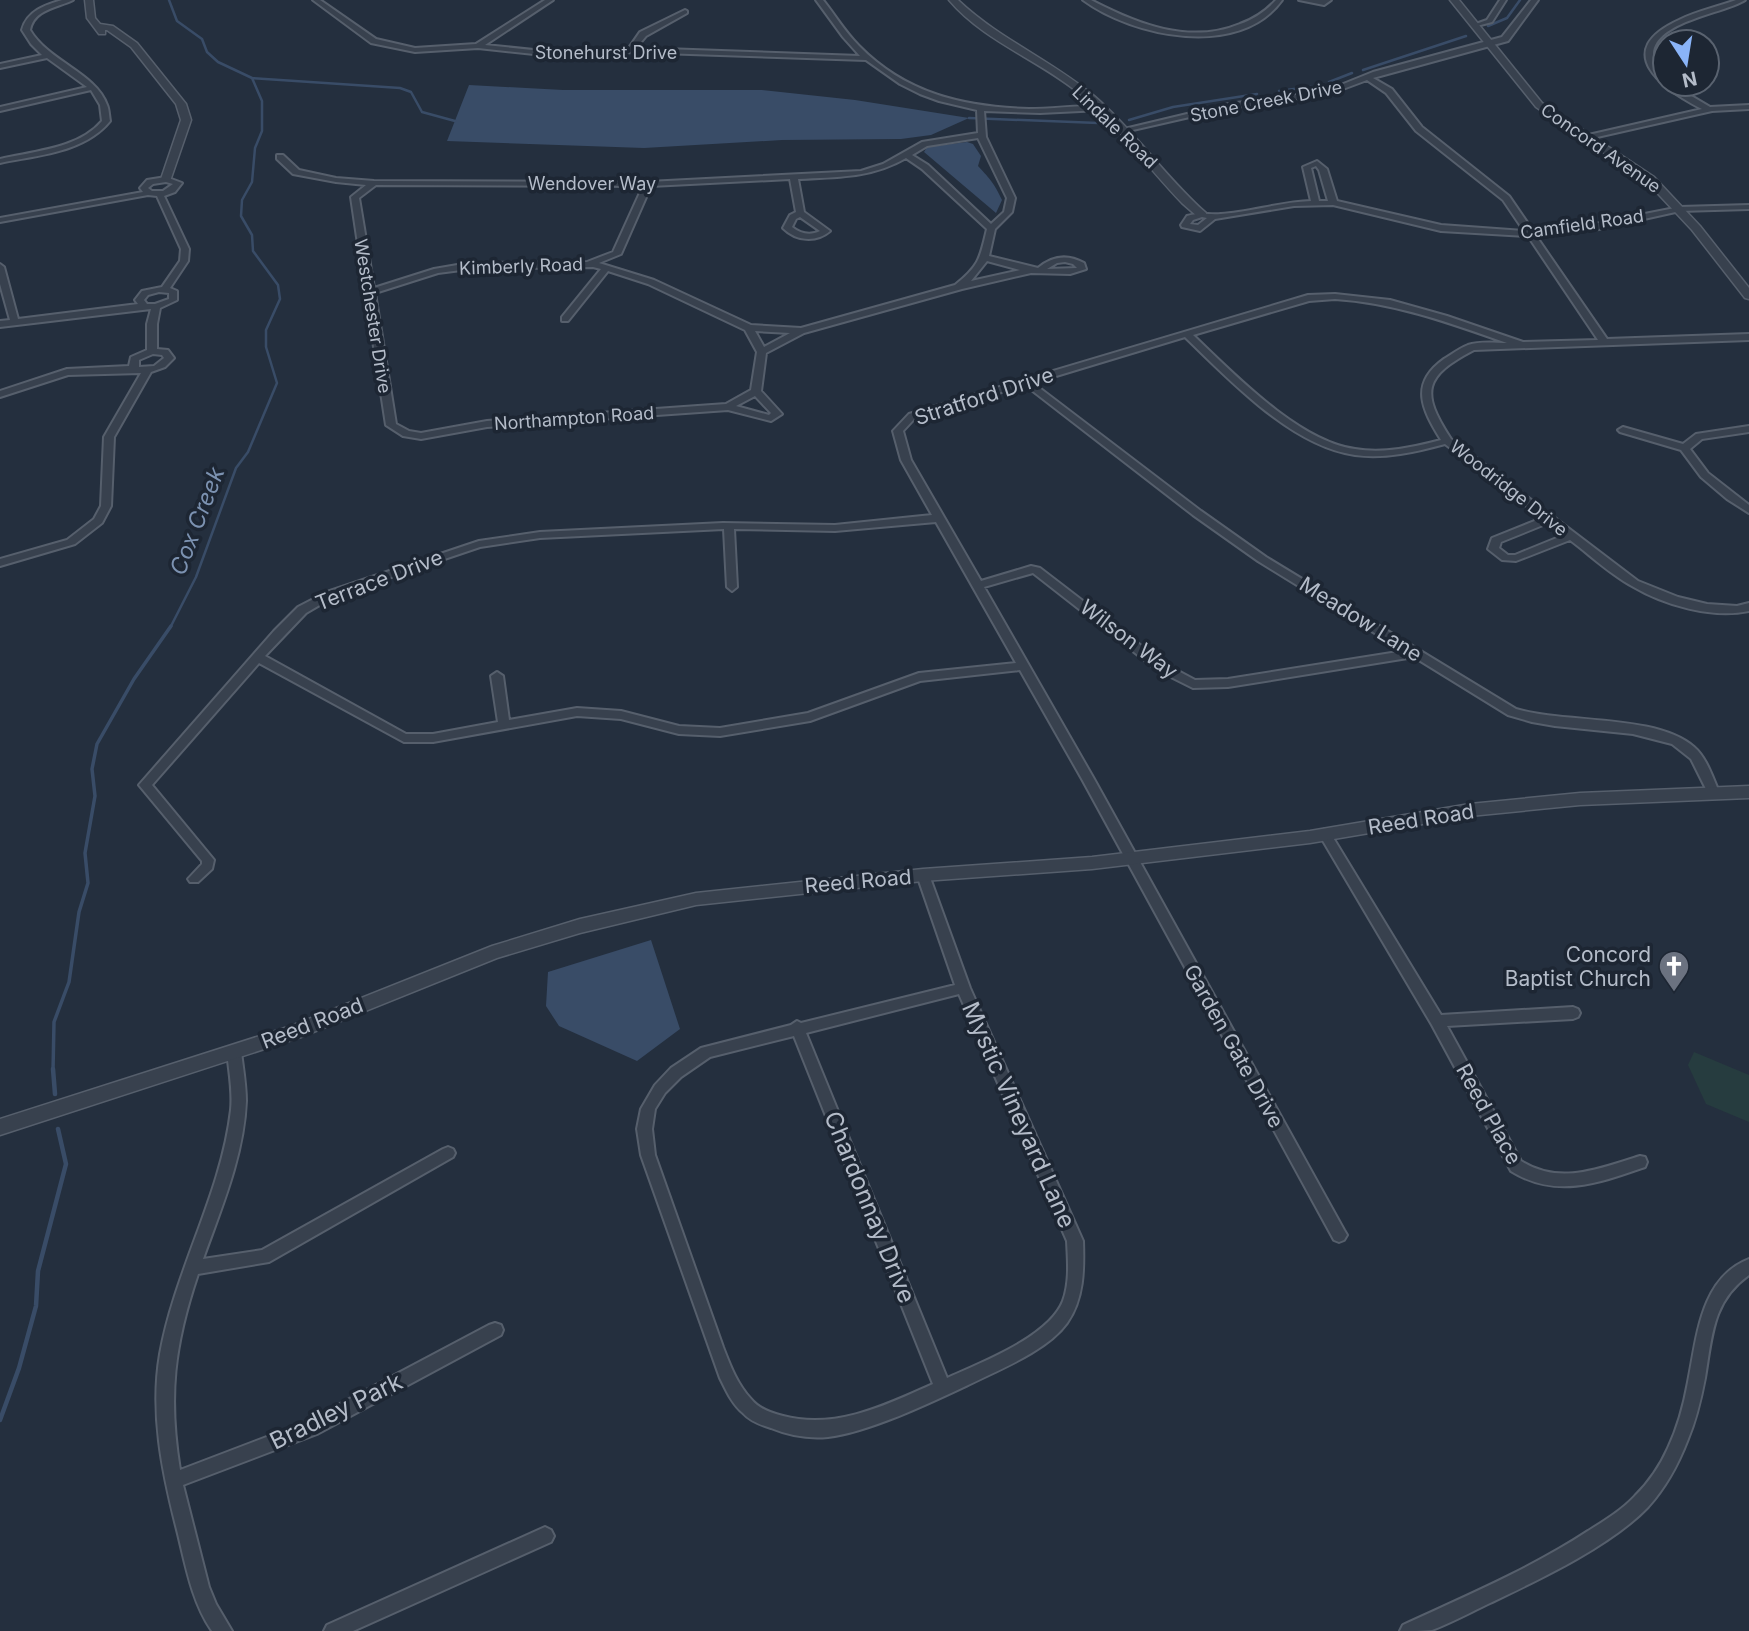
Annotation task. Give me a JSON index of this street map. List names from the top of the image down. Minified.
{"streets":{"street":["Stonehurst Drive","Stone Creek Drive","Lindale Road","Concord Avenue","Wendover Way","Camfield Road","Kimberly Road","Westchester Drive","Stratford Drive","Northampton Road","Woodridge Drive","Terrace Drive","Meadow Lane","Wilson Way","Reed Road","Garden Gate Drive","Reed Place","Mystic Vineyard Lane","Chardonnay Drive","Bradley Park"]},"crossings":[["Stone Creek Drive","Lindale Road"],["Stone Creek Drive","Concord Avenue"],["Lindale Road","Camfield Road"],["Concord Avenue","Camfield Road"],["Kimberly Road","Westchester Drive"],["Westchester Drive","Northampton Road"],["Stratford Drive","Woodridge Drive"],["Stratford Drive","Terrace Drive"],["Stratford Drive","Meadow Lane"],["Stratford Drive","Wilson Way"],["Stratford Drive","Reed Road"],["Stratford Drive","Garden Gate Drive"],["Meadow Lane","Wilson Way"],["Meadow Lane","Reed Road"],["Reed Road","Garden Gate Drive"],["Reed Road","Reed Place"],["Reed Road","Mystic Vineyard Lane"],["Mystic Vineyard Lane","Chardonnay Drive"]],"water":["Cox Creek"],"places":{"church":["Concord Baptist Church"]},"north":"bottom"}
